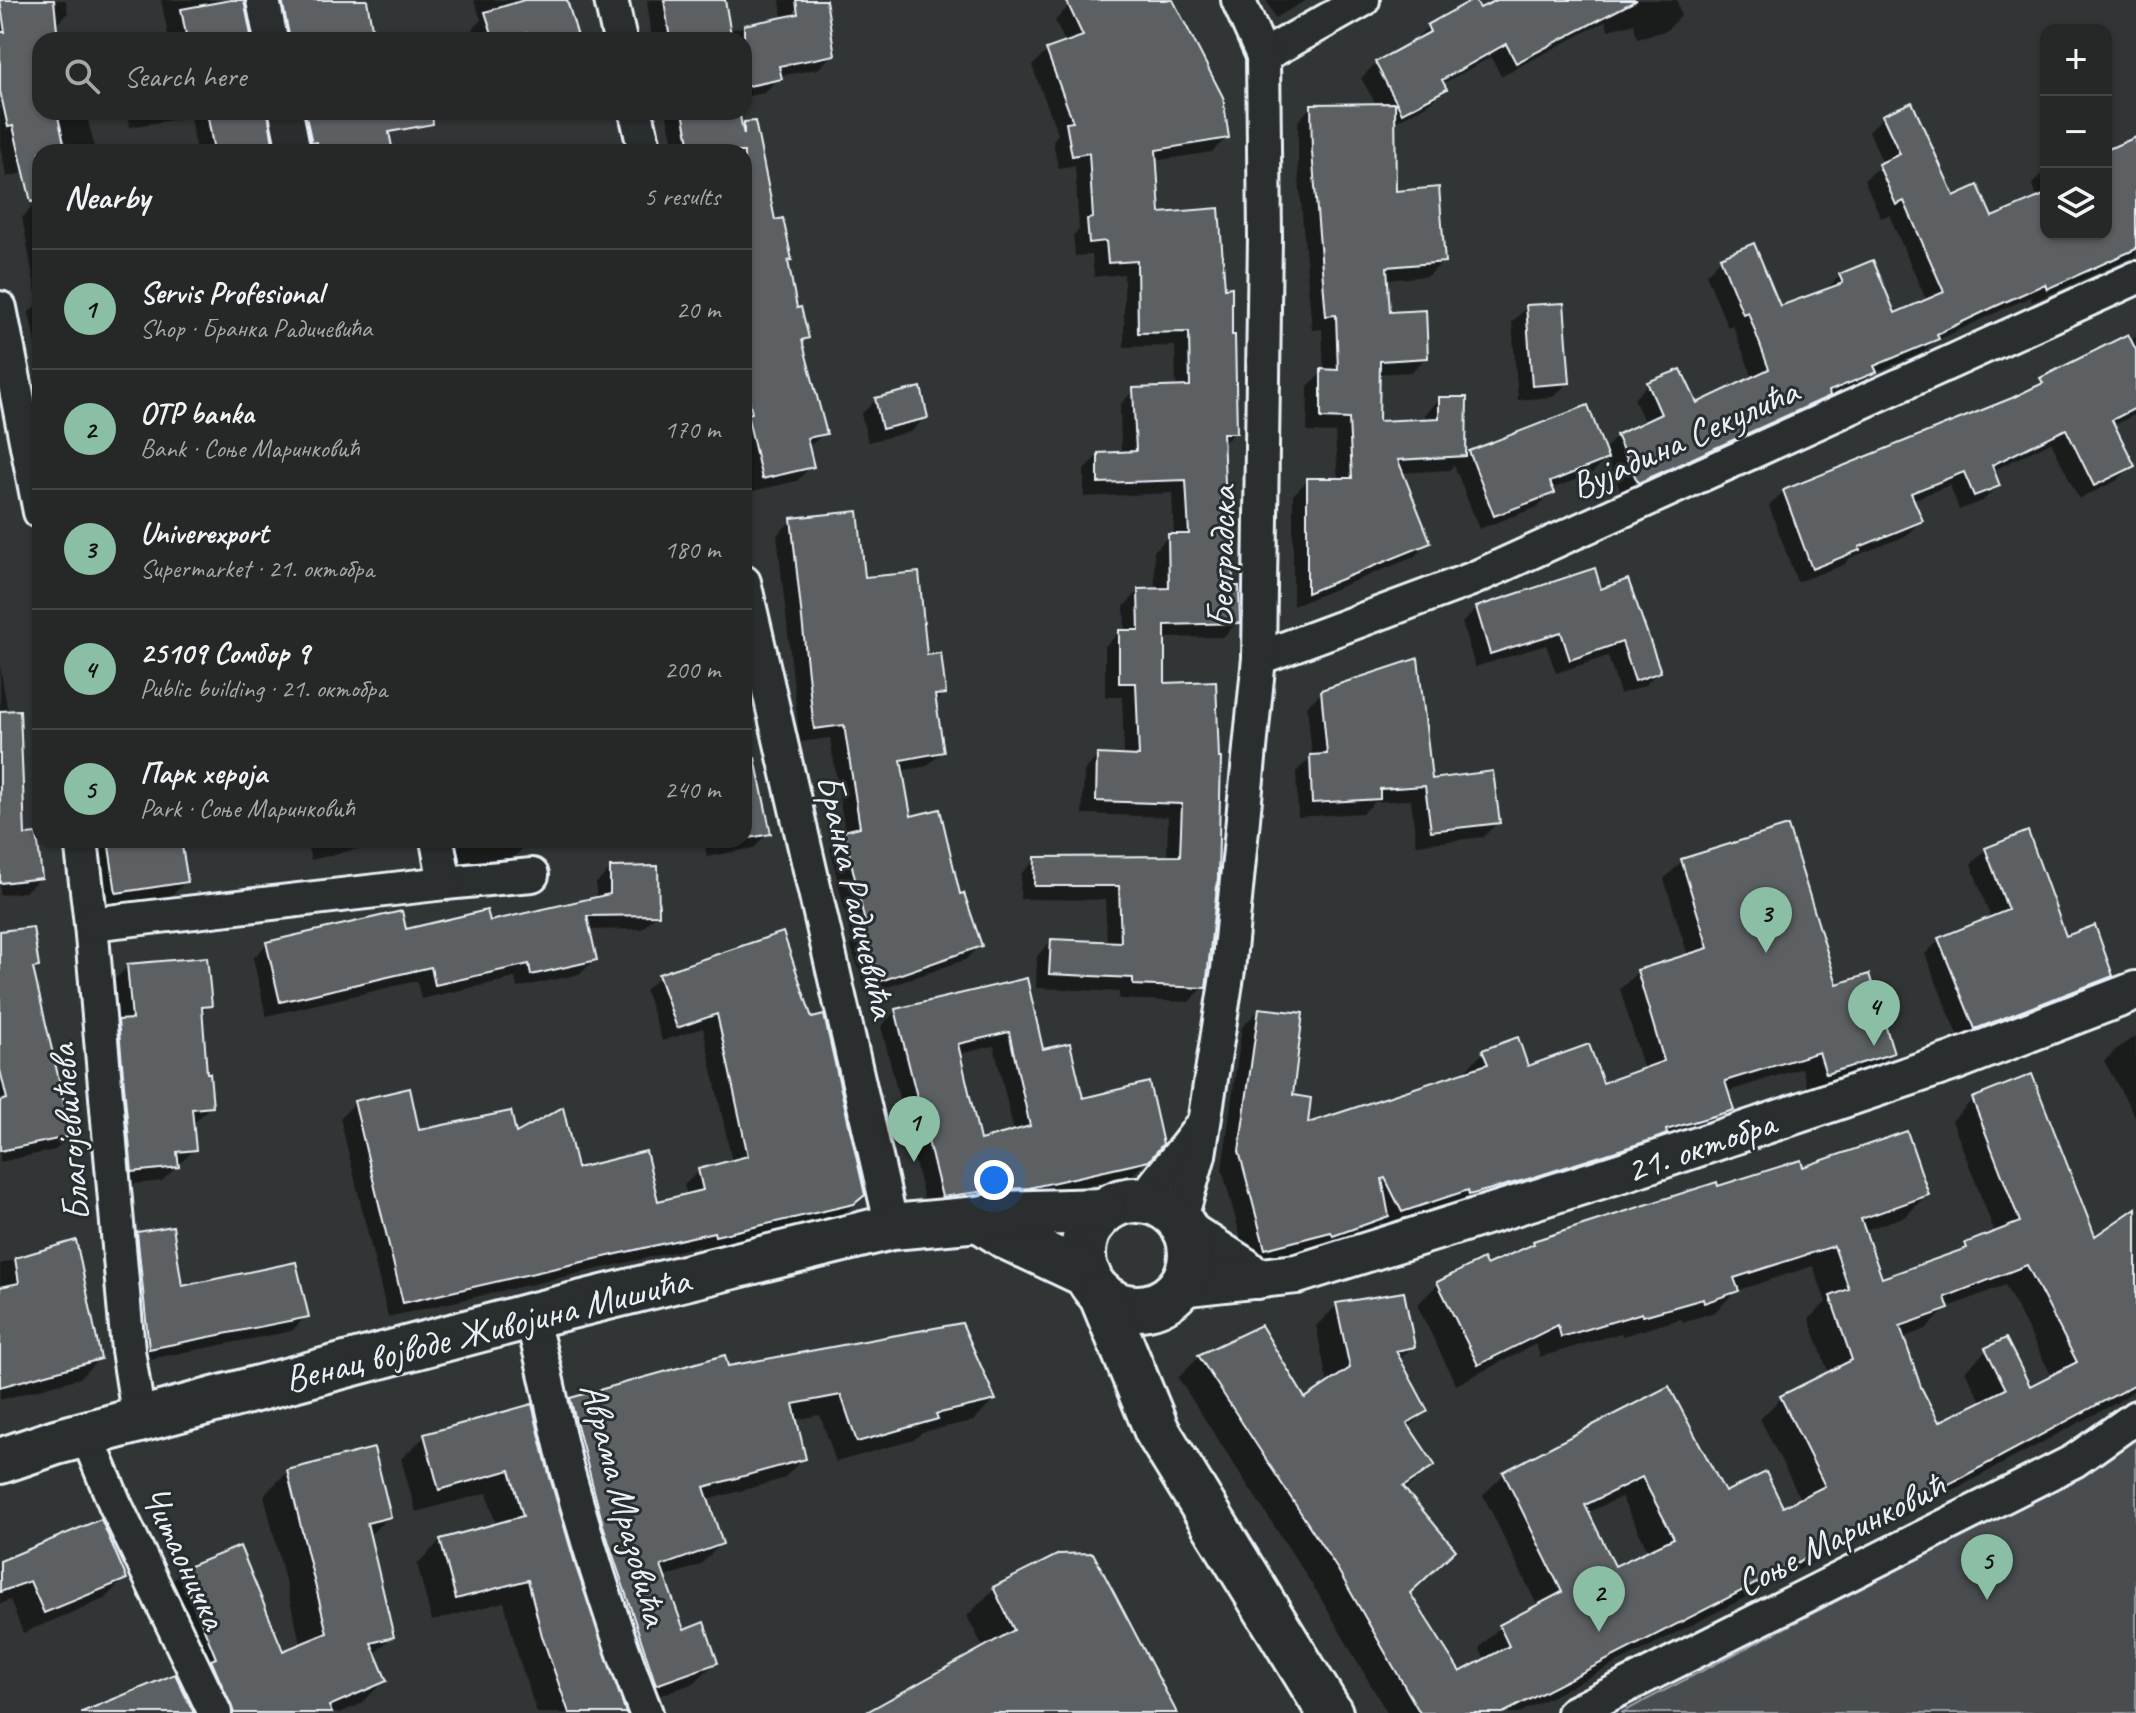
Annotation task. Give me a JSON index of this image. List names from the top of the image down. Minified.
{"streets":{"main road":["Венац војводе Живојина Мишића"],"street":["Вујадина Секулића","Београдска","Бранка Радичевића","Благојевићева","21. октобра","Аврама Мразовића","Соње Маринковић","Читаоничка"]},"crossings":[["Вујадина Секулића","Београдска"],["Београдска","21. октобра"],["Београдска","Венац војводе Живојина Мишића"],["Бранка Радичевића","Венац војводе Живојина Мишића"],["Благојевићева","Венац војводе Живојина Мишића"],["21. октобра","Венац војводе Живојина Мишића"],["Венац војводе Живојина Мишића","Аврама Мразовића"],["Венац војводе Живојина Мишића","Читаоничка"]],"page":{"map_buttons":["+","−"],"search":"Search here","heading":["Nearby","5 results"],"list":[{"mark":"1","name":"Servis Profesional","note":"Shop · Бранка Радичевића","value":"20 m"},{"mark":"2","name":"OTP banka","note":"Bank · Соње Маринковић","value":"170 m"},{"mark":"3","name":"Univerexport","note":"Supermarket · 21. октобра","value":"180 m"},{"mark":"4","name":"25109 Сомбор 9","note":"Public building · 21. октобра","value":"200 m"},{"mark":"5","name":"Парк хероја","note":"Park · Соње Маринковић","value":"240 m"}],"pins":["3","4","1","5","2"]}}
